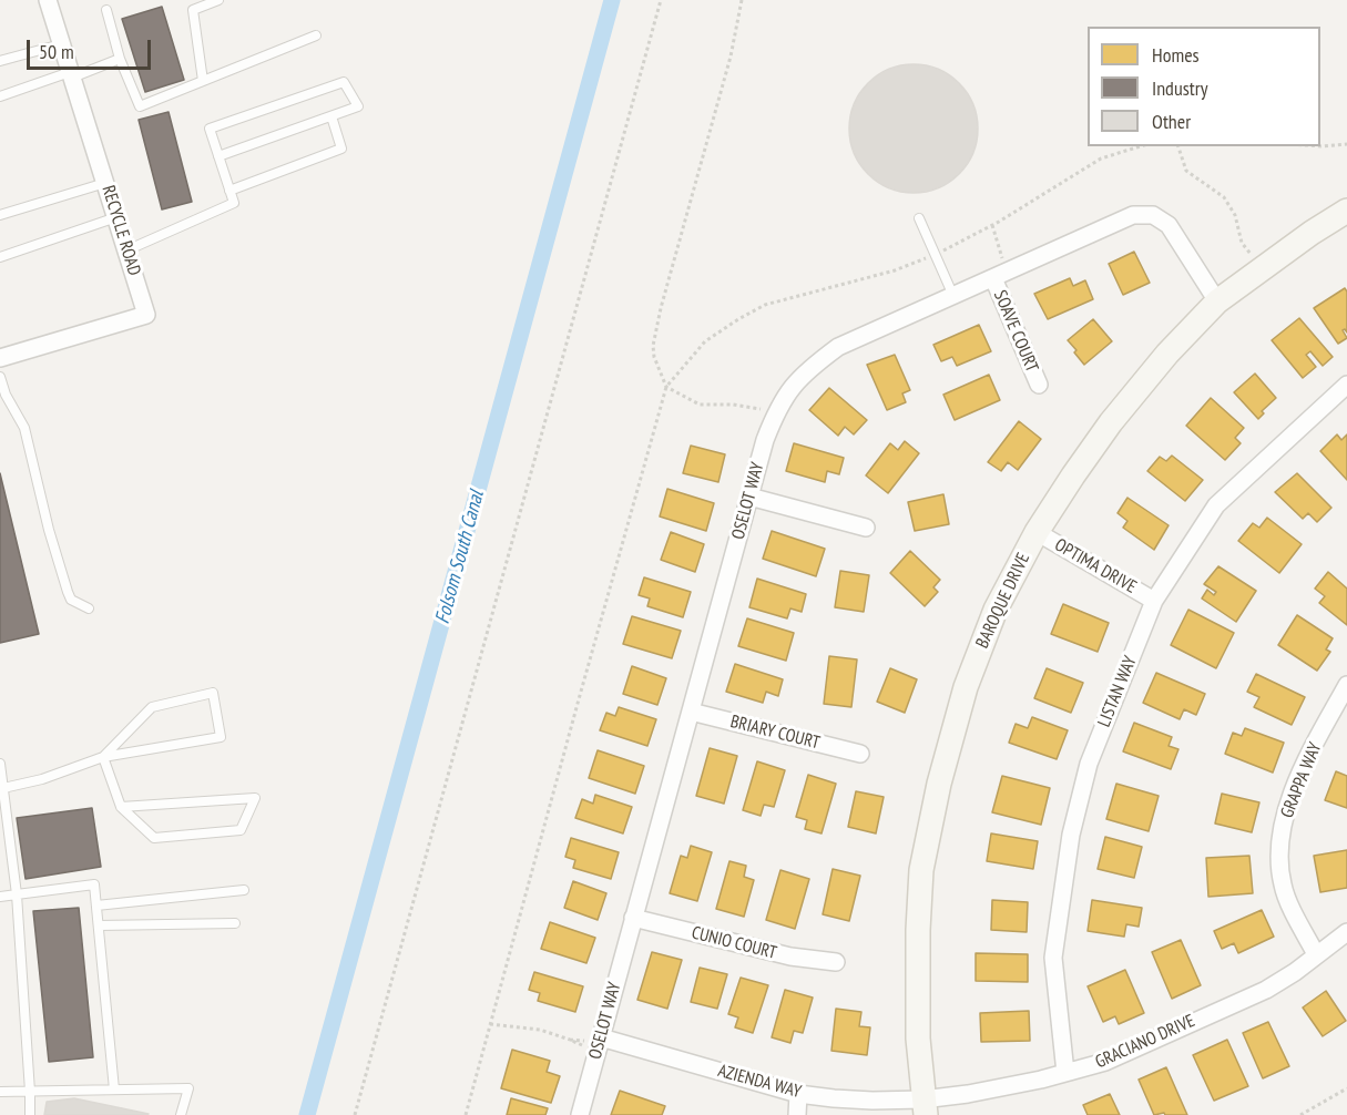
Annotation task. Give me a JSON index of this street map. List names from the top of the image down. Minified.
{"streets":{"street":["RECYCLE ROAD","SOAVE COURT","OSELOT WAY","OPTIMA DRIVE","BAROQUE DRIVE","LISTAN WAY","BRIARY COURT","GRAPPA WAY","CUNIO COURT","GRACIANO DRIVE","AZIENDA WAY"]},"crossings":[["SOAVE COURT","OSELOT WAY"],["OSELOT WAY","BAROQUE DRIVE"],["OSELOT WAY","BRIARY COURT"],["OSELOT WAY","CUNIO COURT"],["OSELOT WAY","AZIENDA WAY"],["OPTIMA DRIVE","BAROQUE DRIVE"],["OPTIMA DRIVE","LISTAN WAY"],["BAROQUE DRIVE","GRACIANO DRIVE"],["BAROQUE DRIVE","AZIENDA WAY"],["LISTAN WAY","GRACIANO DRIVE"],["GRAPPA WAY","GRACIANO DRIVE"],["GRACIANO DRIVE","AZIENDA WAY"]],"water":["Folsom South Canal"],"legend":["Homes","Industry","Other"],"scale_bar":"50 m"}
